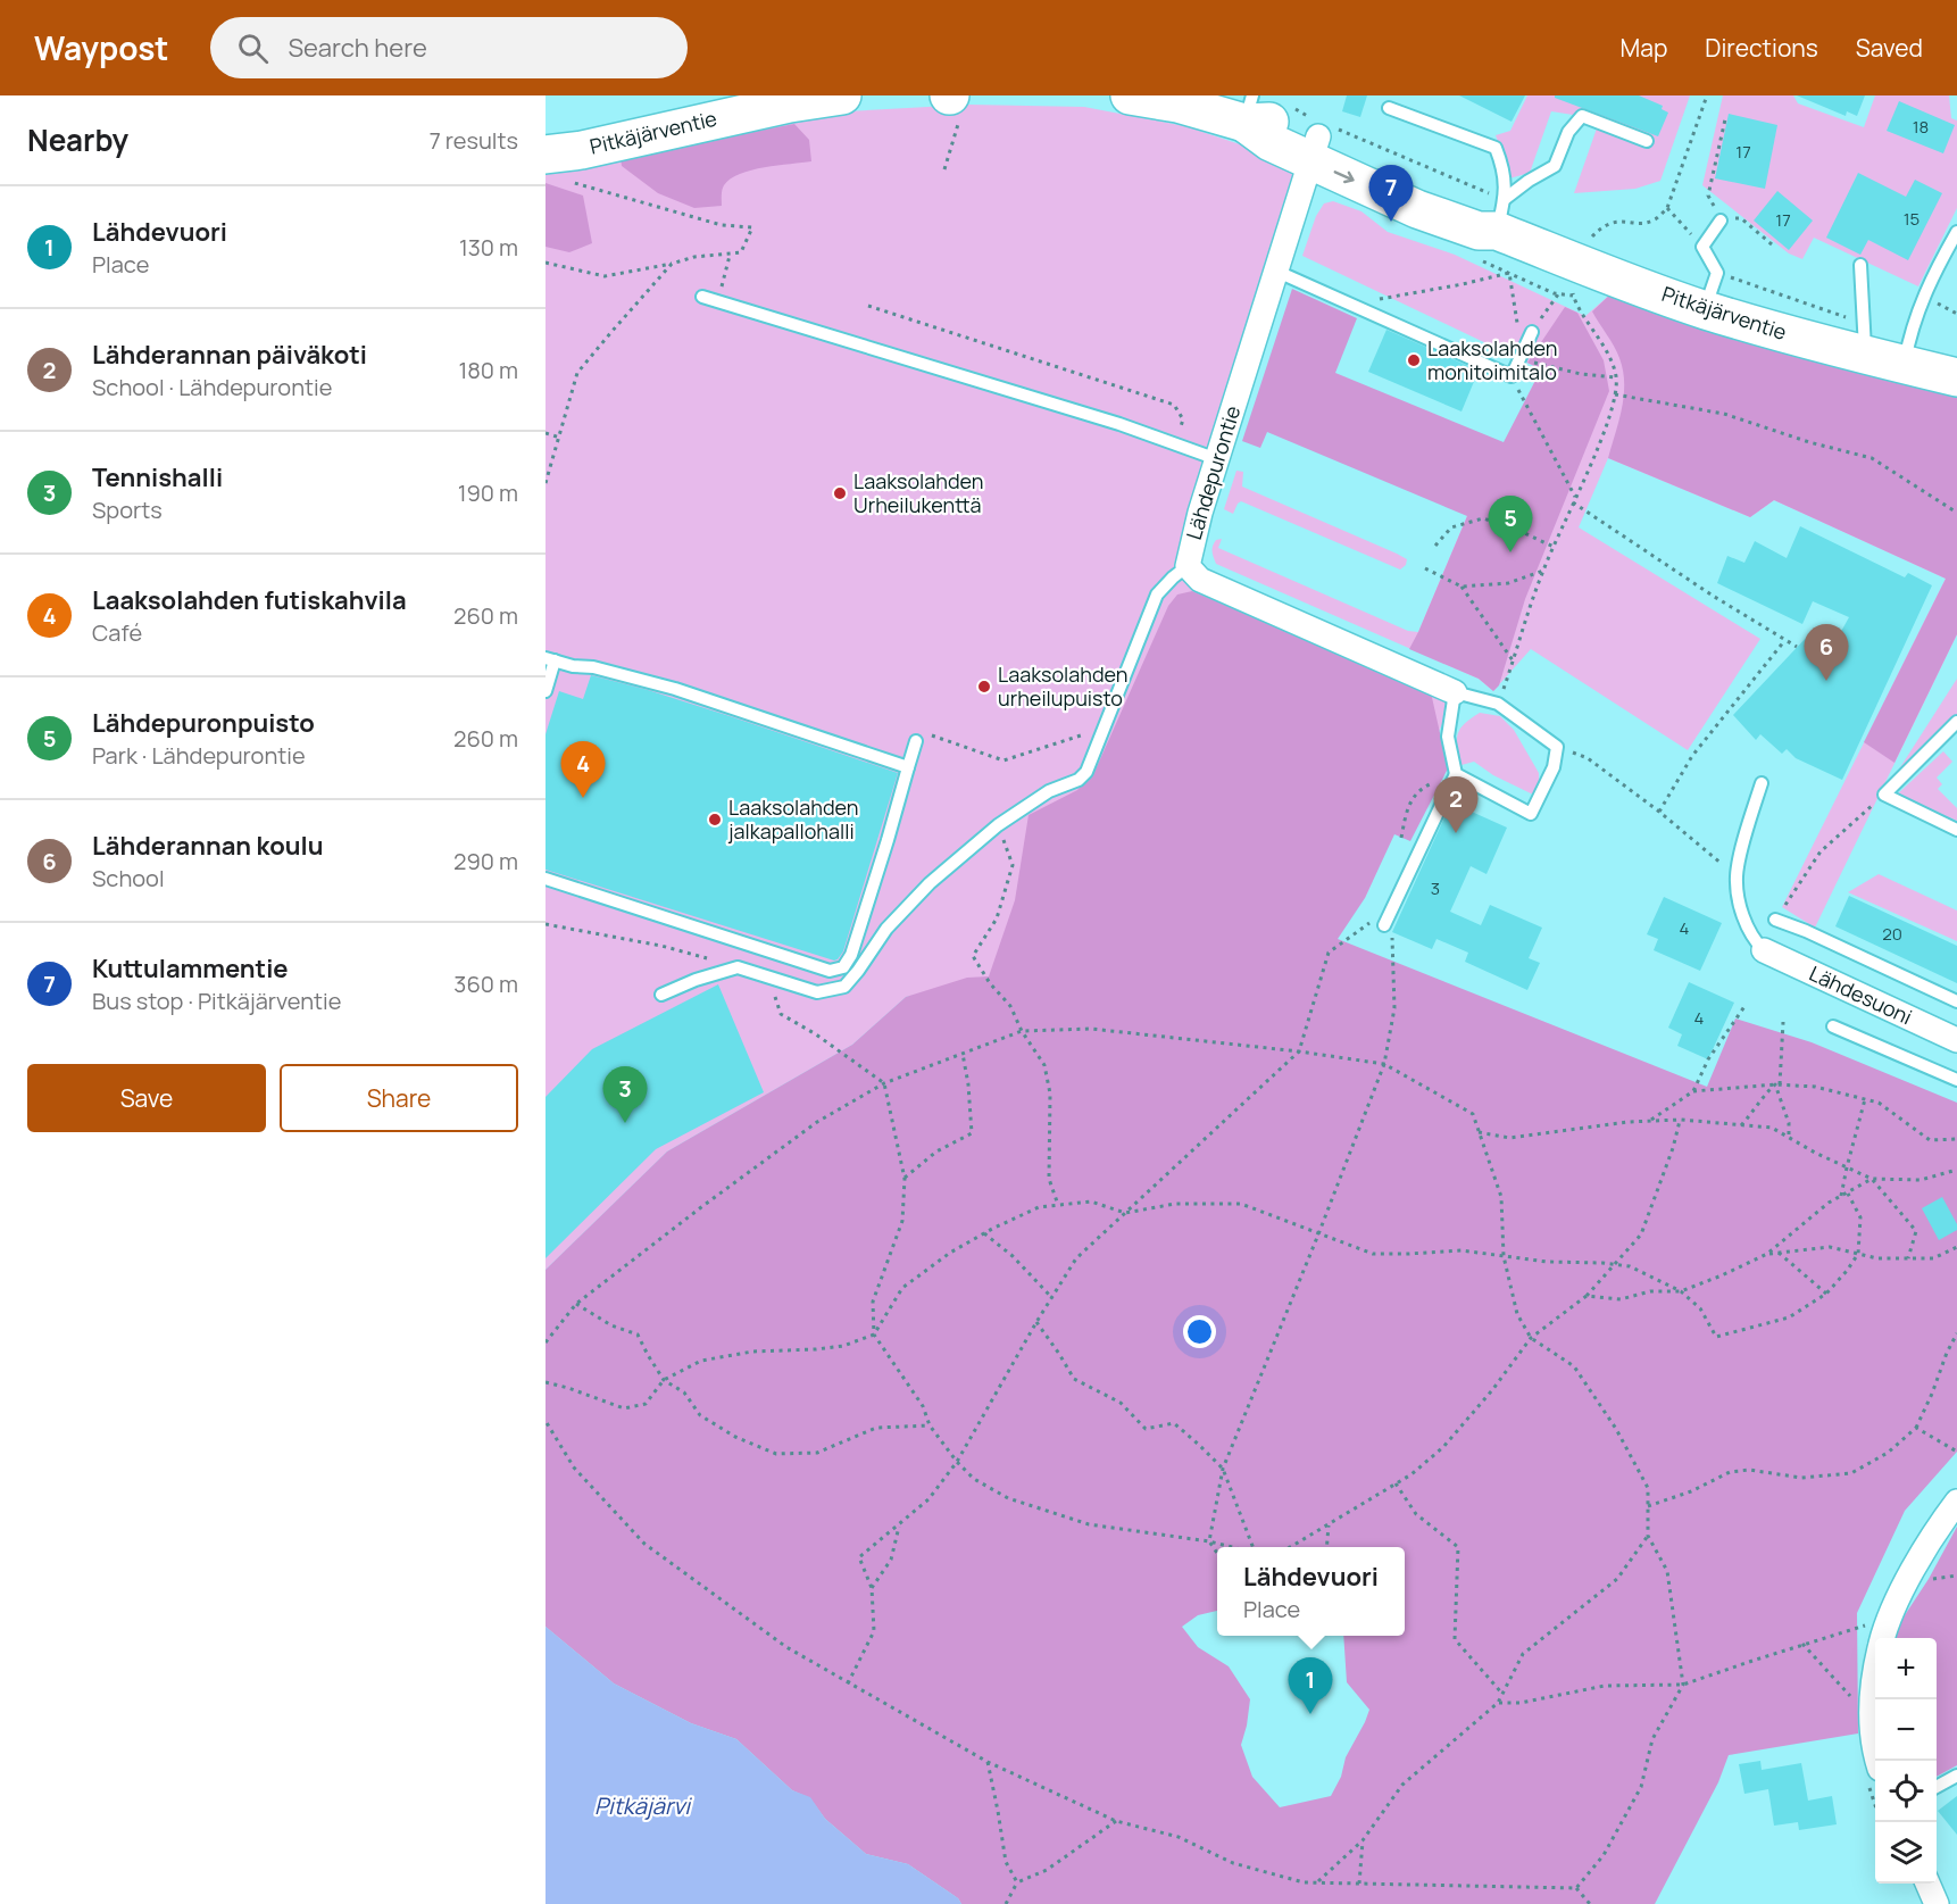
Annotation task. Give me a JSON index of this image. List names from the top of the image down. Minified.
{"streets":{"main road":["Pitkäjärventie"],"street":["Lähdepurontie","Lähdesuoni"]},"crossings":[["Pitkäjärventie","Lähdepurontie"]],"water":["Pitkäjärvi"],"places":["Laaksolahden monitoimitalo","Laaksolahden Urheilukenttä","Laaksolahden urheilupuisto","Laaksolahden jalkapallohalli"],"house_numbers":["18","17","15","17","3","4","20","4"],"page":{"header":"Waypost","search":"Search here","nav":["Map","Directions","Saved"],"heading":["Nearby","7 results"],"pins":["7","5","6","4","2","3","1"],"list":[{"mark":"1","name":"Lähdevuori","note":"Place","value":"130 m"},{"mark":"2","name":"Lähderannan päiväkoti","note":"School · Lähdepurontie","value":"180 m"},{"mark":"3","name":"Tennishalli","note":"Sports","value":"190 m"},{"mark":"4","name":"Laaksolahden futiskahvila","note":"Café","value":"260 m"},{"mark":"5","name":"Lähdepuronpuisto","note":"Park · Lähdepurontie","value":"260 m"},{"mark":"6","name":"Lähderannan koulu","note":"School","value":"290 m"},{"mark":"7","name":"Kuttulammentie","note":"Bus stop · Pitkäjärventie","value":"360 m"}],"buttons":["Save","Share"],"popup":["Lähdevuori","Place"],"map_buttons":["+","−"]}}
